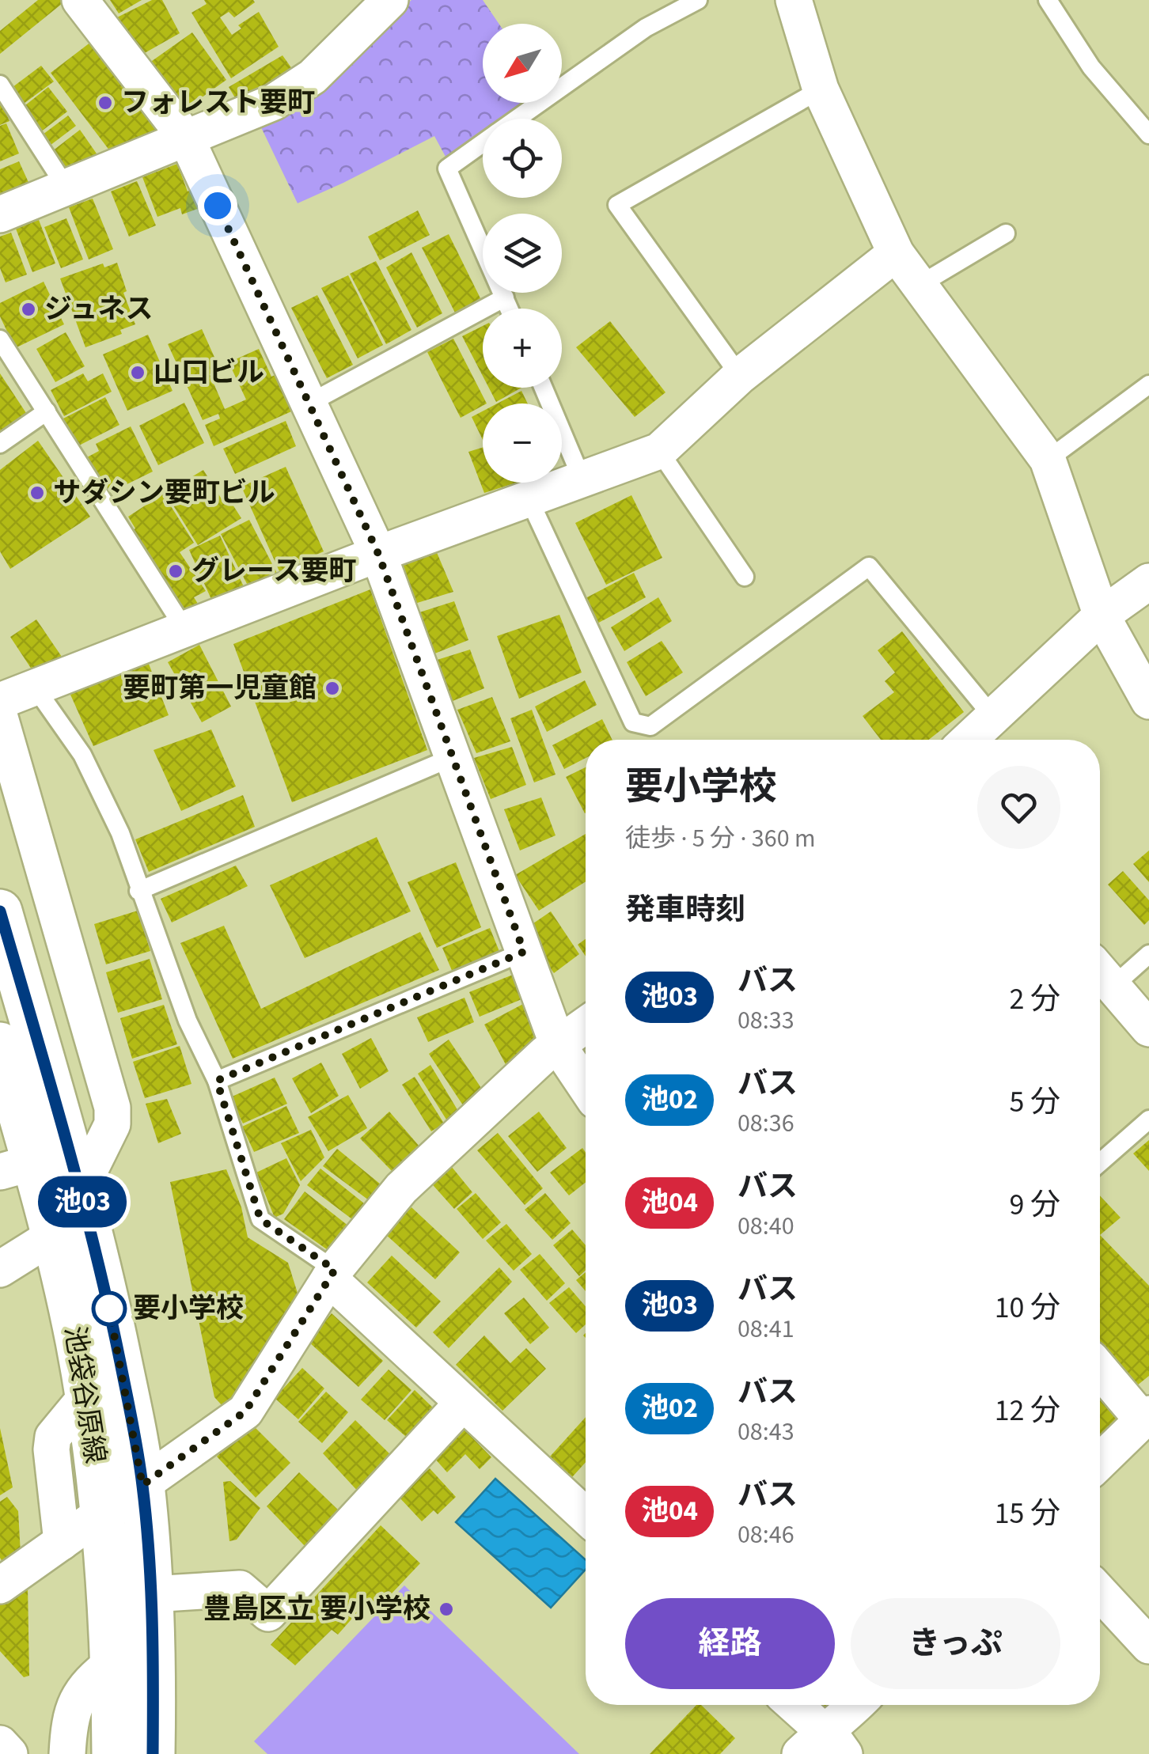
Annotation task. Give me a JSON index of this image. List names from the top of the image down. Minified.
{"streets":{"main road":["池袋谷原線"]},"places":["フォレスト要町","ジュネス","山口ビル","サダシン要町ビル","グレース要町","要町第一児童館","要小学校","豊島区立 要小学校"],"lines":["bus line 池03"],"north":"bottom left","page":{"on_map":"池03","map_buttons":["+","−"],"heading":[["要小学校","徒歩 · 5 分 · 360 m"],"発車時刻"],"list":[{"mark":"池03","name":"バス","note":"08:33","value":"2 分"},{"mark":"池02","name":"バス","note":"08:36","value":"5 分"},{"mark":"池04","name":"バス","note":"08:40","value":"9 分"},{"mark":"池03","name":"バス","note":"08:41","value":"10 分"},{"mark":"池02","name":"バス","note":"08:43","value":"12 分"},{"mark":"池04","name":"バス","note":"08:46","value":"15 分"}],"buttons":["経路","きっぷ"]}}
